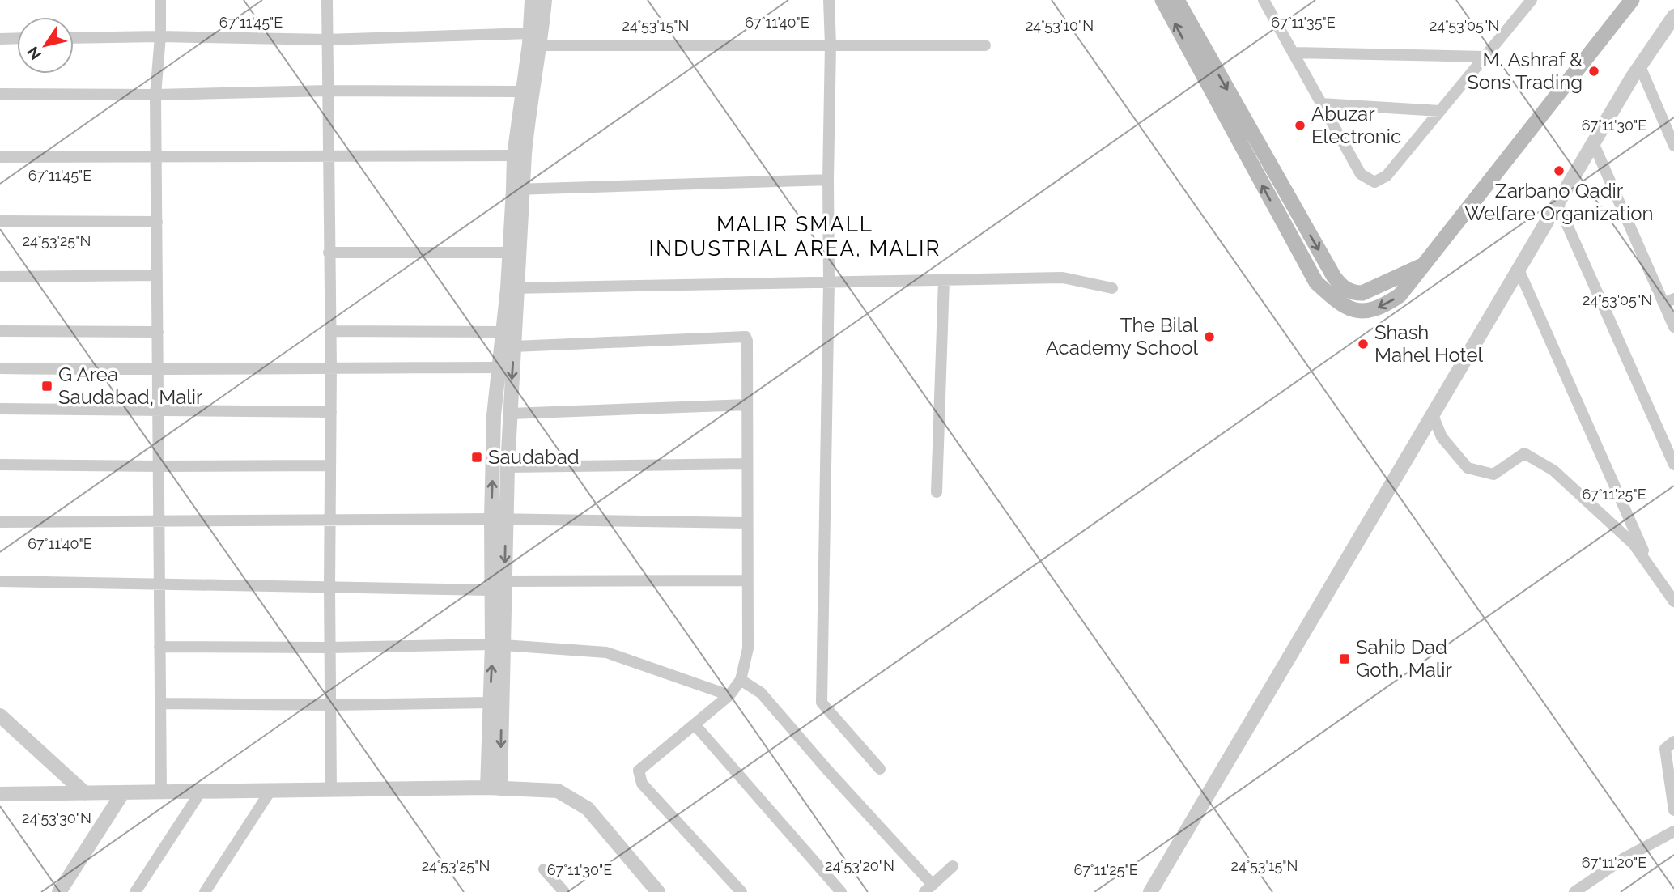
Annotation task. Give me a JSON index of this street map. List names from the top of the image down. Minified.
{"districts":["MALIR SMALL INDUSTRIAL AREA, MALIR"],"places":{"other":["M. Ashraf & Sons Trading","Abuzar Electronic","Zarbano Qadir Welfare Organization","The Bilal Academy School","Shash Mahel Hotel"],"transit":["G Area Saudabad, Malir","Saudabad","Sahib Dad Goth, Malir"]},"north":"bottom left","coordinates":["67°11'45\"E","67°11'40\"E","67°11'35\"E","24°53'05\"N","24°53'15\"N","24°53'10\"N","67°11'30\"E","24°53'25\"N","67°11'25\"E","24°53'30\"N","67°11'20\"E","24°53'20\"N"]}
